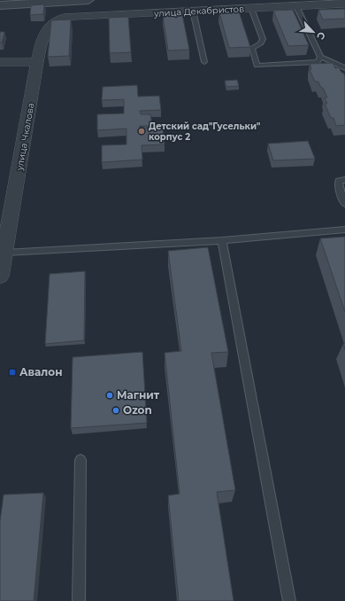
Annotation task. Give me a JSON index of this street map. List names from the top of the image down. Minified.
{"streets":{"street":["улица Декабристов","улица Чкалова"]},"crossings":[["улица Декабристов","улица Чкалова"]],"places":{"other":["Детский сад\"Гусельки\" корпус 2","Магнит","Ozon"],"transit":["Авалон"]},"north":"bottom right"}
